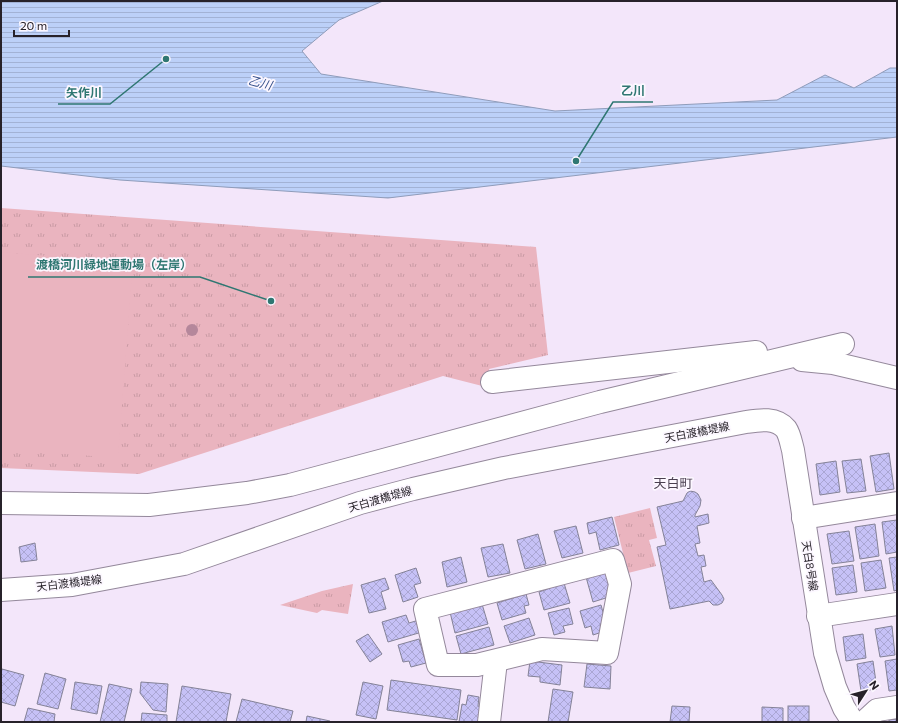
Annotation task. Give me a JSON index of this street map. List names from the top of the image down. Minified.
{"streets":{"street":["天白渡橋堤線","天白8号線"]},"crossings":[["天白渡橋堤線","天白8号線"]],"districts":["天白町"],"water":["乙川"],"places":["矢作川","乙川","渡橋河川緑地運動場（左岸）"],"scale_bar":"20 m","north":"top right"}
